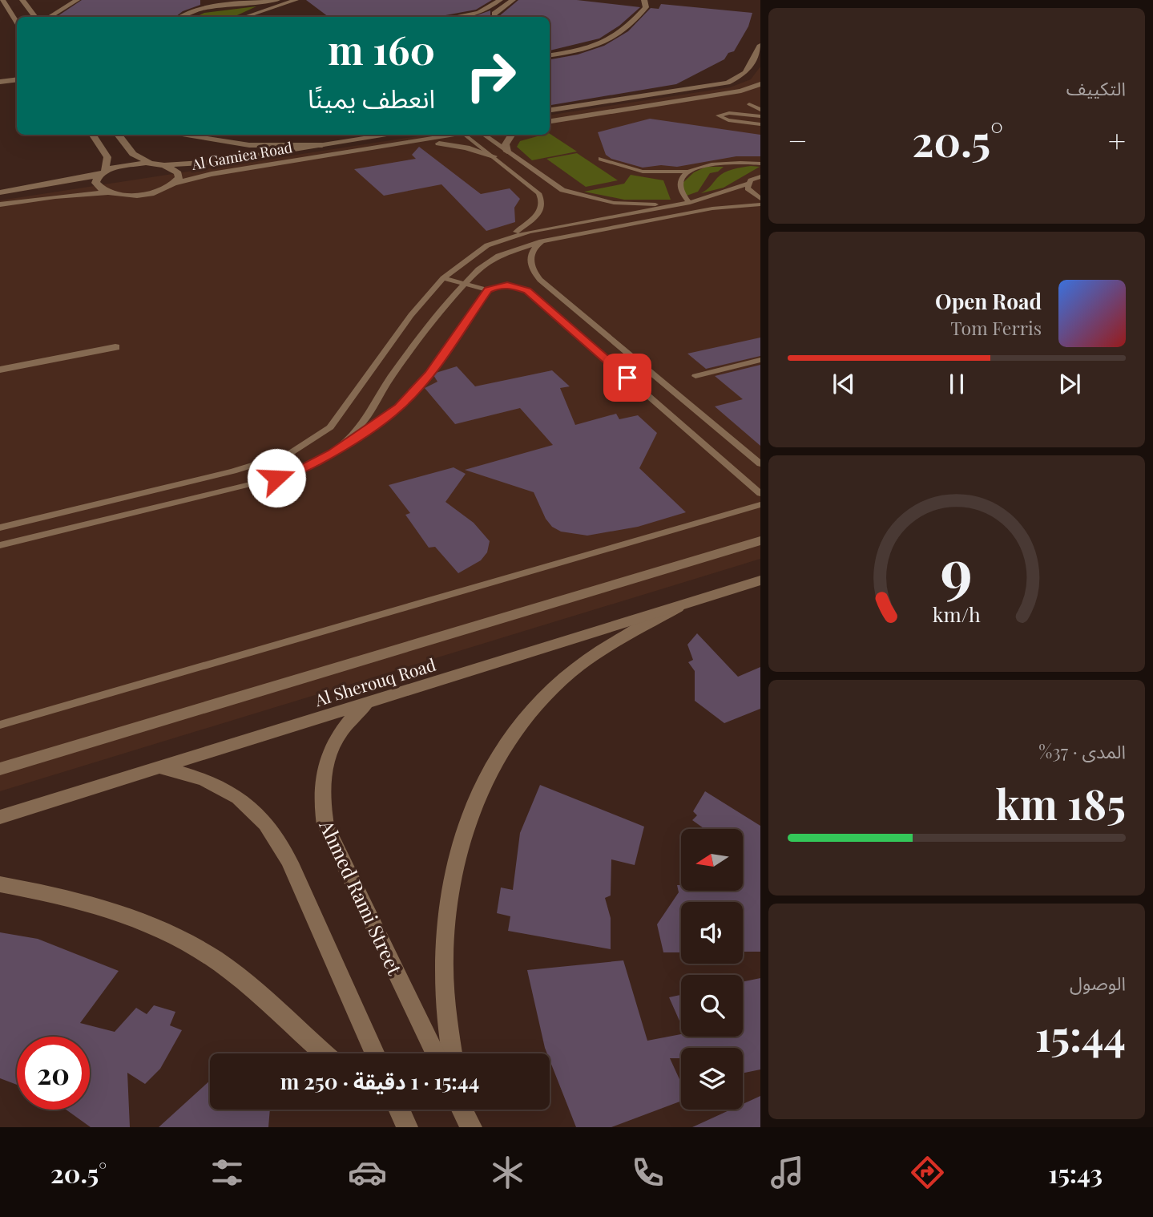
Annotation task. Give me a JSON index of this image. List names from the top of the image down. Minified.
{"streets":{"street":["Al Gamiea Road","Al Sherouq Road","Ahmed Rami Street"]},"crossings":[["Al Sherouq Road","Ahmed Rami Street"]],"north":"left","page":{"tile":["التكييف",["المدى · 37%","185 km"],["الوصول","15:44"]],"turn":["160 m","انعطف يمينًا"],"heat":["−","20.5°","+"],"song":["Open Road","Tom Ferris"],"limit":"20","trip":"15:44 · 1 دقيقة · 250 m","tabs":["15:43","20.5°"],"gauge":["9","km/h"]}}
